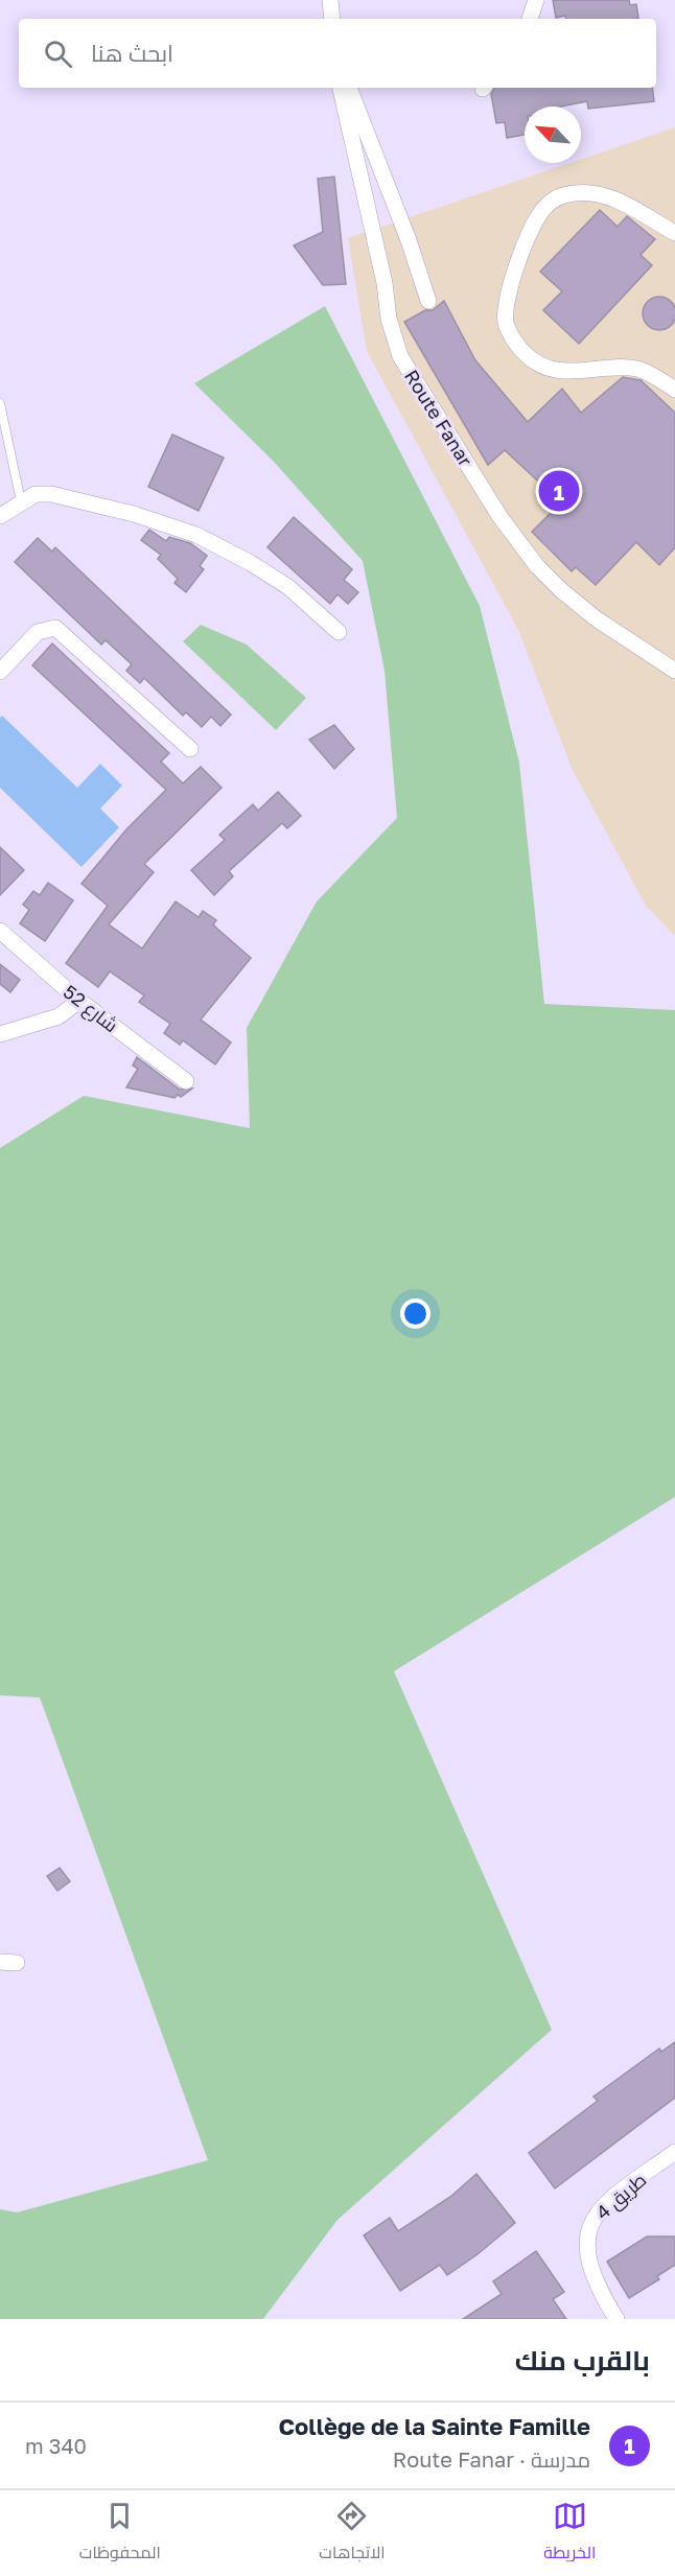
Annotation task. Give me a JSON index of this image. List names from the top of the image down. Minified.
{"streets":{"street":["Route Fanar","شارع 52","طريق 4"]},"north":"top left","page":{"search":"ابحث هنا","pins":"1","heading":"بالقرب منك","list":[{"mark":"1","name":"Collège de la Sainte Famille","note":"مدرسة · Route Fanar","value":"340 m"}],"nav":["الخريطة","الاتجاهات","المحفوظات"]}}
